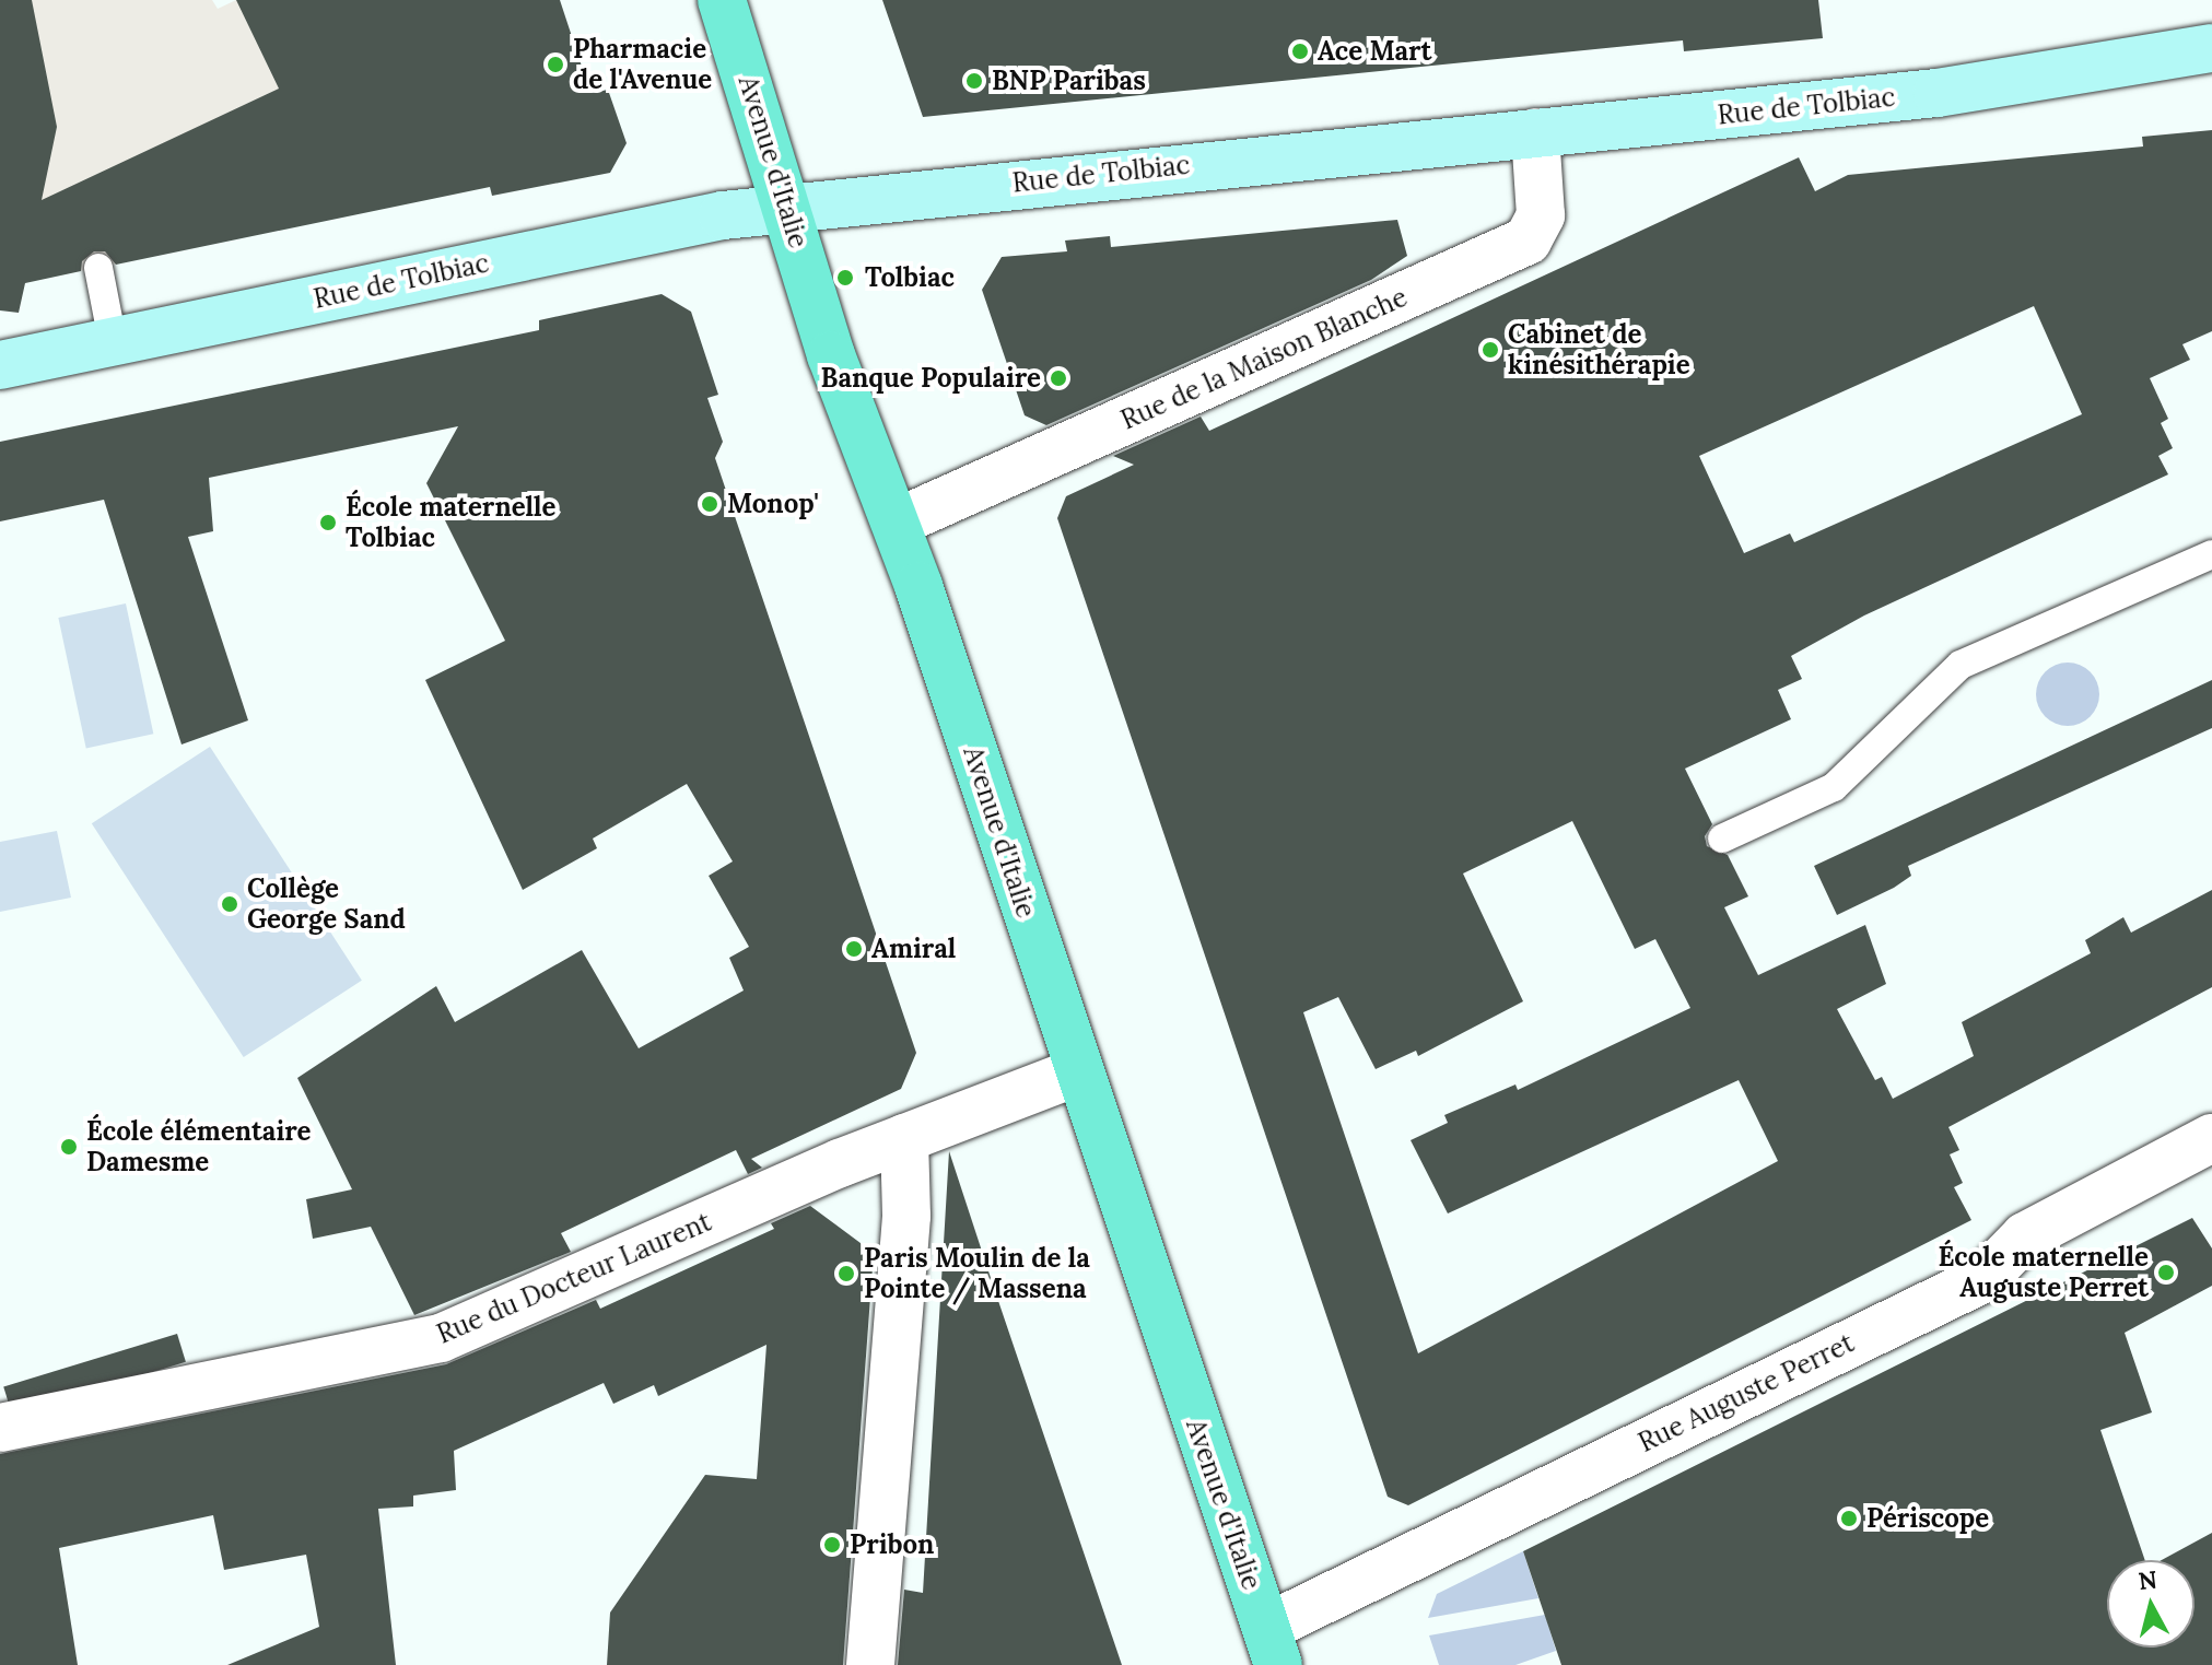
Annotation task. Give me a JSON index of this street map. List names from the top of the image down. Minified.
{"streets":{"main road":["Rue de Tolbiac","Avenue d'Italie"],"street":["Rue de la Maison Blanche","Rue du Docteur Laurent","Rue Auguste Perret"]},"crossings":[["Rue de Tolbiac","Avenue d'Italie"],["Rue de Tolbiac","Rue de la Maison Blanche"],["Avenue d'Italie","Rue de la Maison Blanche"],["Avenue d'Italie","Rue du Docteur Laurent"],["Avenue d'Italie","Rue Auguste Perret"]],"places":["Ace Mart","Pharmacie de l'Avenue","BNP Paribas","Tolbiac","Cabinet de kinésithérapie","Banque Populaire","Monop'","École maternelle Tolbiac","Collège George Sand","Amiral","École élémentaire Damesme","École maternelle Auguste Perret","Paris Moulin de la Pointe / Massena","Périscope","Pribon"],"north":"top"}
